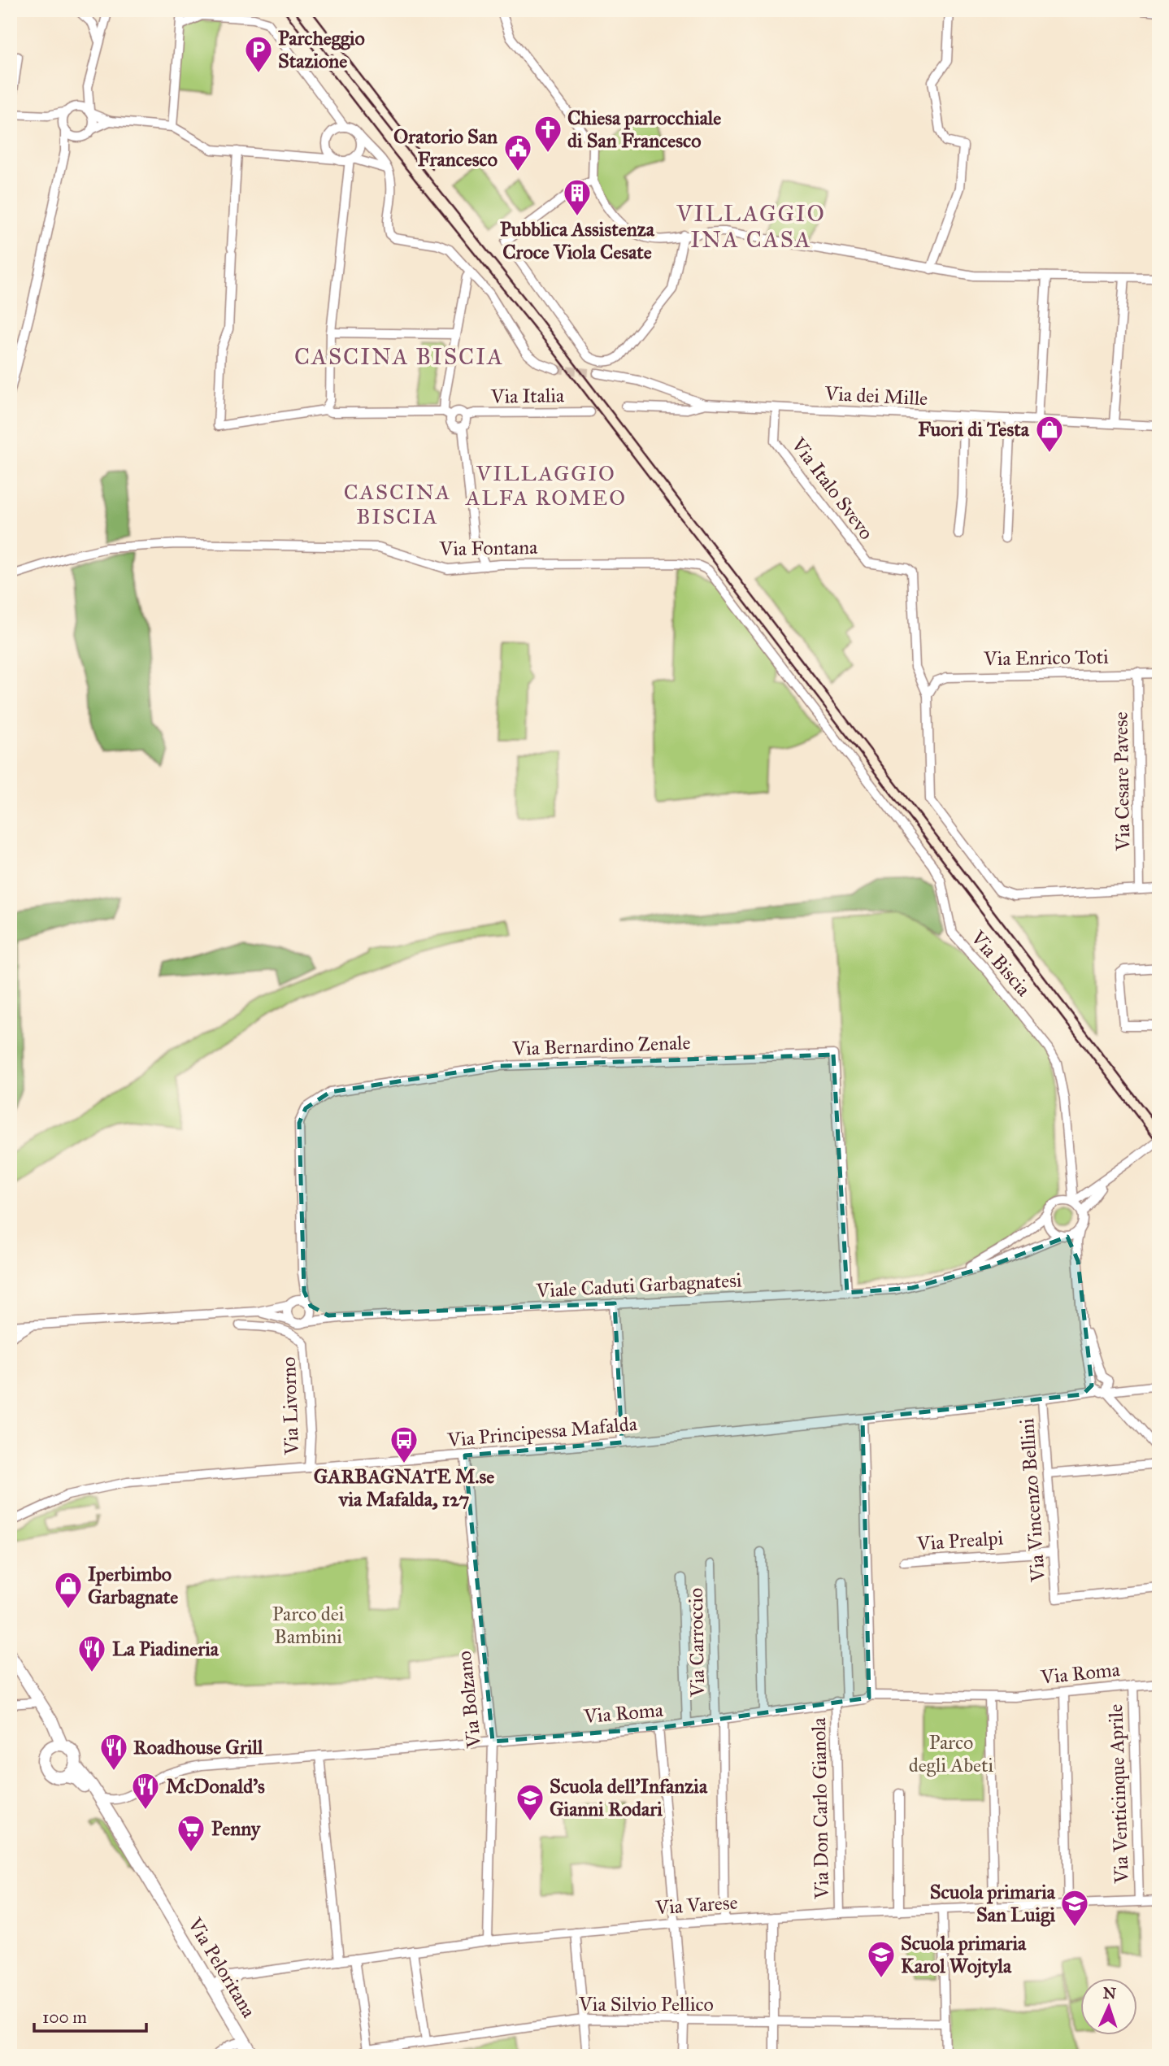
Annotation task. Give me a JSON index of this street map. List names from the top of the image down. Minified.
{"streets":{"main road":["Via Peloritana"],"street":["Via Italia","Via dei Mille","Via Italo Svevo","Via Fontana","Via Enrico Toti","Via Cesare Pavese","Via Biscia","Via Bernardino Zenale","Viale Caduti Garbagnatesi","Via Livorno","Via Principessa Mafalda","Via Vincenzo Bellini","Via Prealpi","Via Carroccio","Via Roma","Via Bolzano","Via Venticinque Aprile","Via Don Carlo Gianola","Via Varese","Via Silvio Pellico"]},"crossings":[["Via dei Mille","Via Italo Svevo"],["Via Fontana","Via Biscia"],["Via Enrico Toti","Via Cesare Pavese"],["Via Biscia","Viale Caduti Garbagnatesi"],["Via Bernardino Zenale","Viale Caduti Garbagnatesi"],["Via Livorno","Via Principessa Mafalda"],["Via Principessa Mafalda","Via Vincenzo Bellini"],["Via Principessa Mafalda","Via Bolzano"],["Via Vincenzo Bellini","Via Prealpi"],["Via Carroccio","Via Roma"],["Via Carroccio","Via Varese"],["Via Roma","Via Bolzano"],["Via Roma","Via Venticinque Aprile"],["Via Roma","Via Don Carlo Gianola"],["Via Roma","Via Peloritana"],["Via Bolzano","Via Varese"],["Via Venticinque Aprile","Via Varese"],["Via Don Carlo Gianola","Via Varese"],["Via Varese","Via Peloritana"]],"districts":["VILLAGGIO INA CASA","CASCINA BISCIA","VILLAGGIO ALFA ROMEO","CASCINA BISCIA"],"parks":["Parco dei Bambini","Parco degli Abeti"],"places":{"parking":["Parcheggio Stazione"],"church":["Chiesa parrocchiale di San Francesco"],"public building":["Oratorio San Francesco"],"building":["Pubblica Assistenza Croce Viola Cesate"],"shop":["Fuori di Testa","Iperbimbo Garbagnate"],"bus stop":["GARBAGNATE M.se via Mafalda, 127"],"restaurant":["La Piadineria","Roadhouse Grill","McDonald's"],"school or university":["Scuola dell'Infanzia Gianni Rodari","Scuola primaria San Luigi","Scuola primaria Karol Wojtyla"],"supermarket":["Penny"]},"scale_bar":"100 m","north":"top"}
